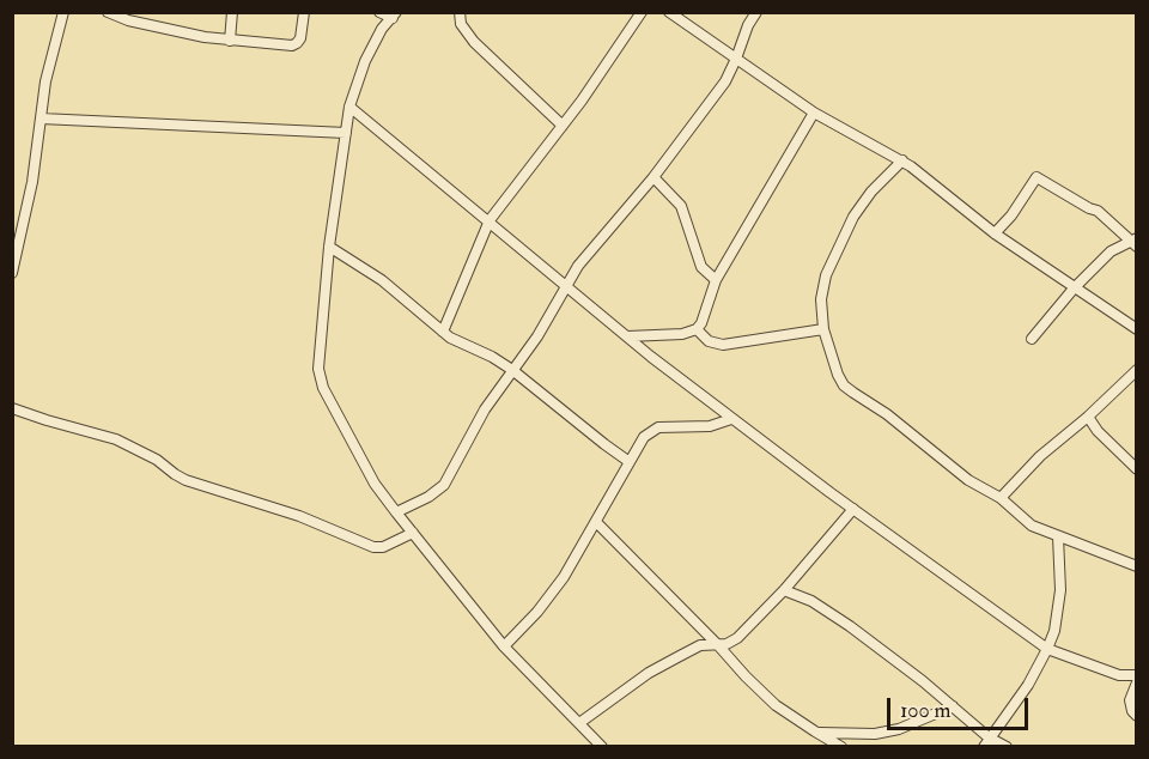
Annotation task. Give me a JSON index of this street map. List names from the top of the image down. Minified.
{"scale_bar":"100 m"}
